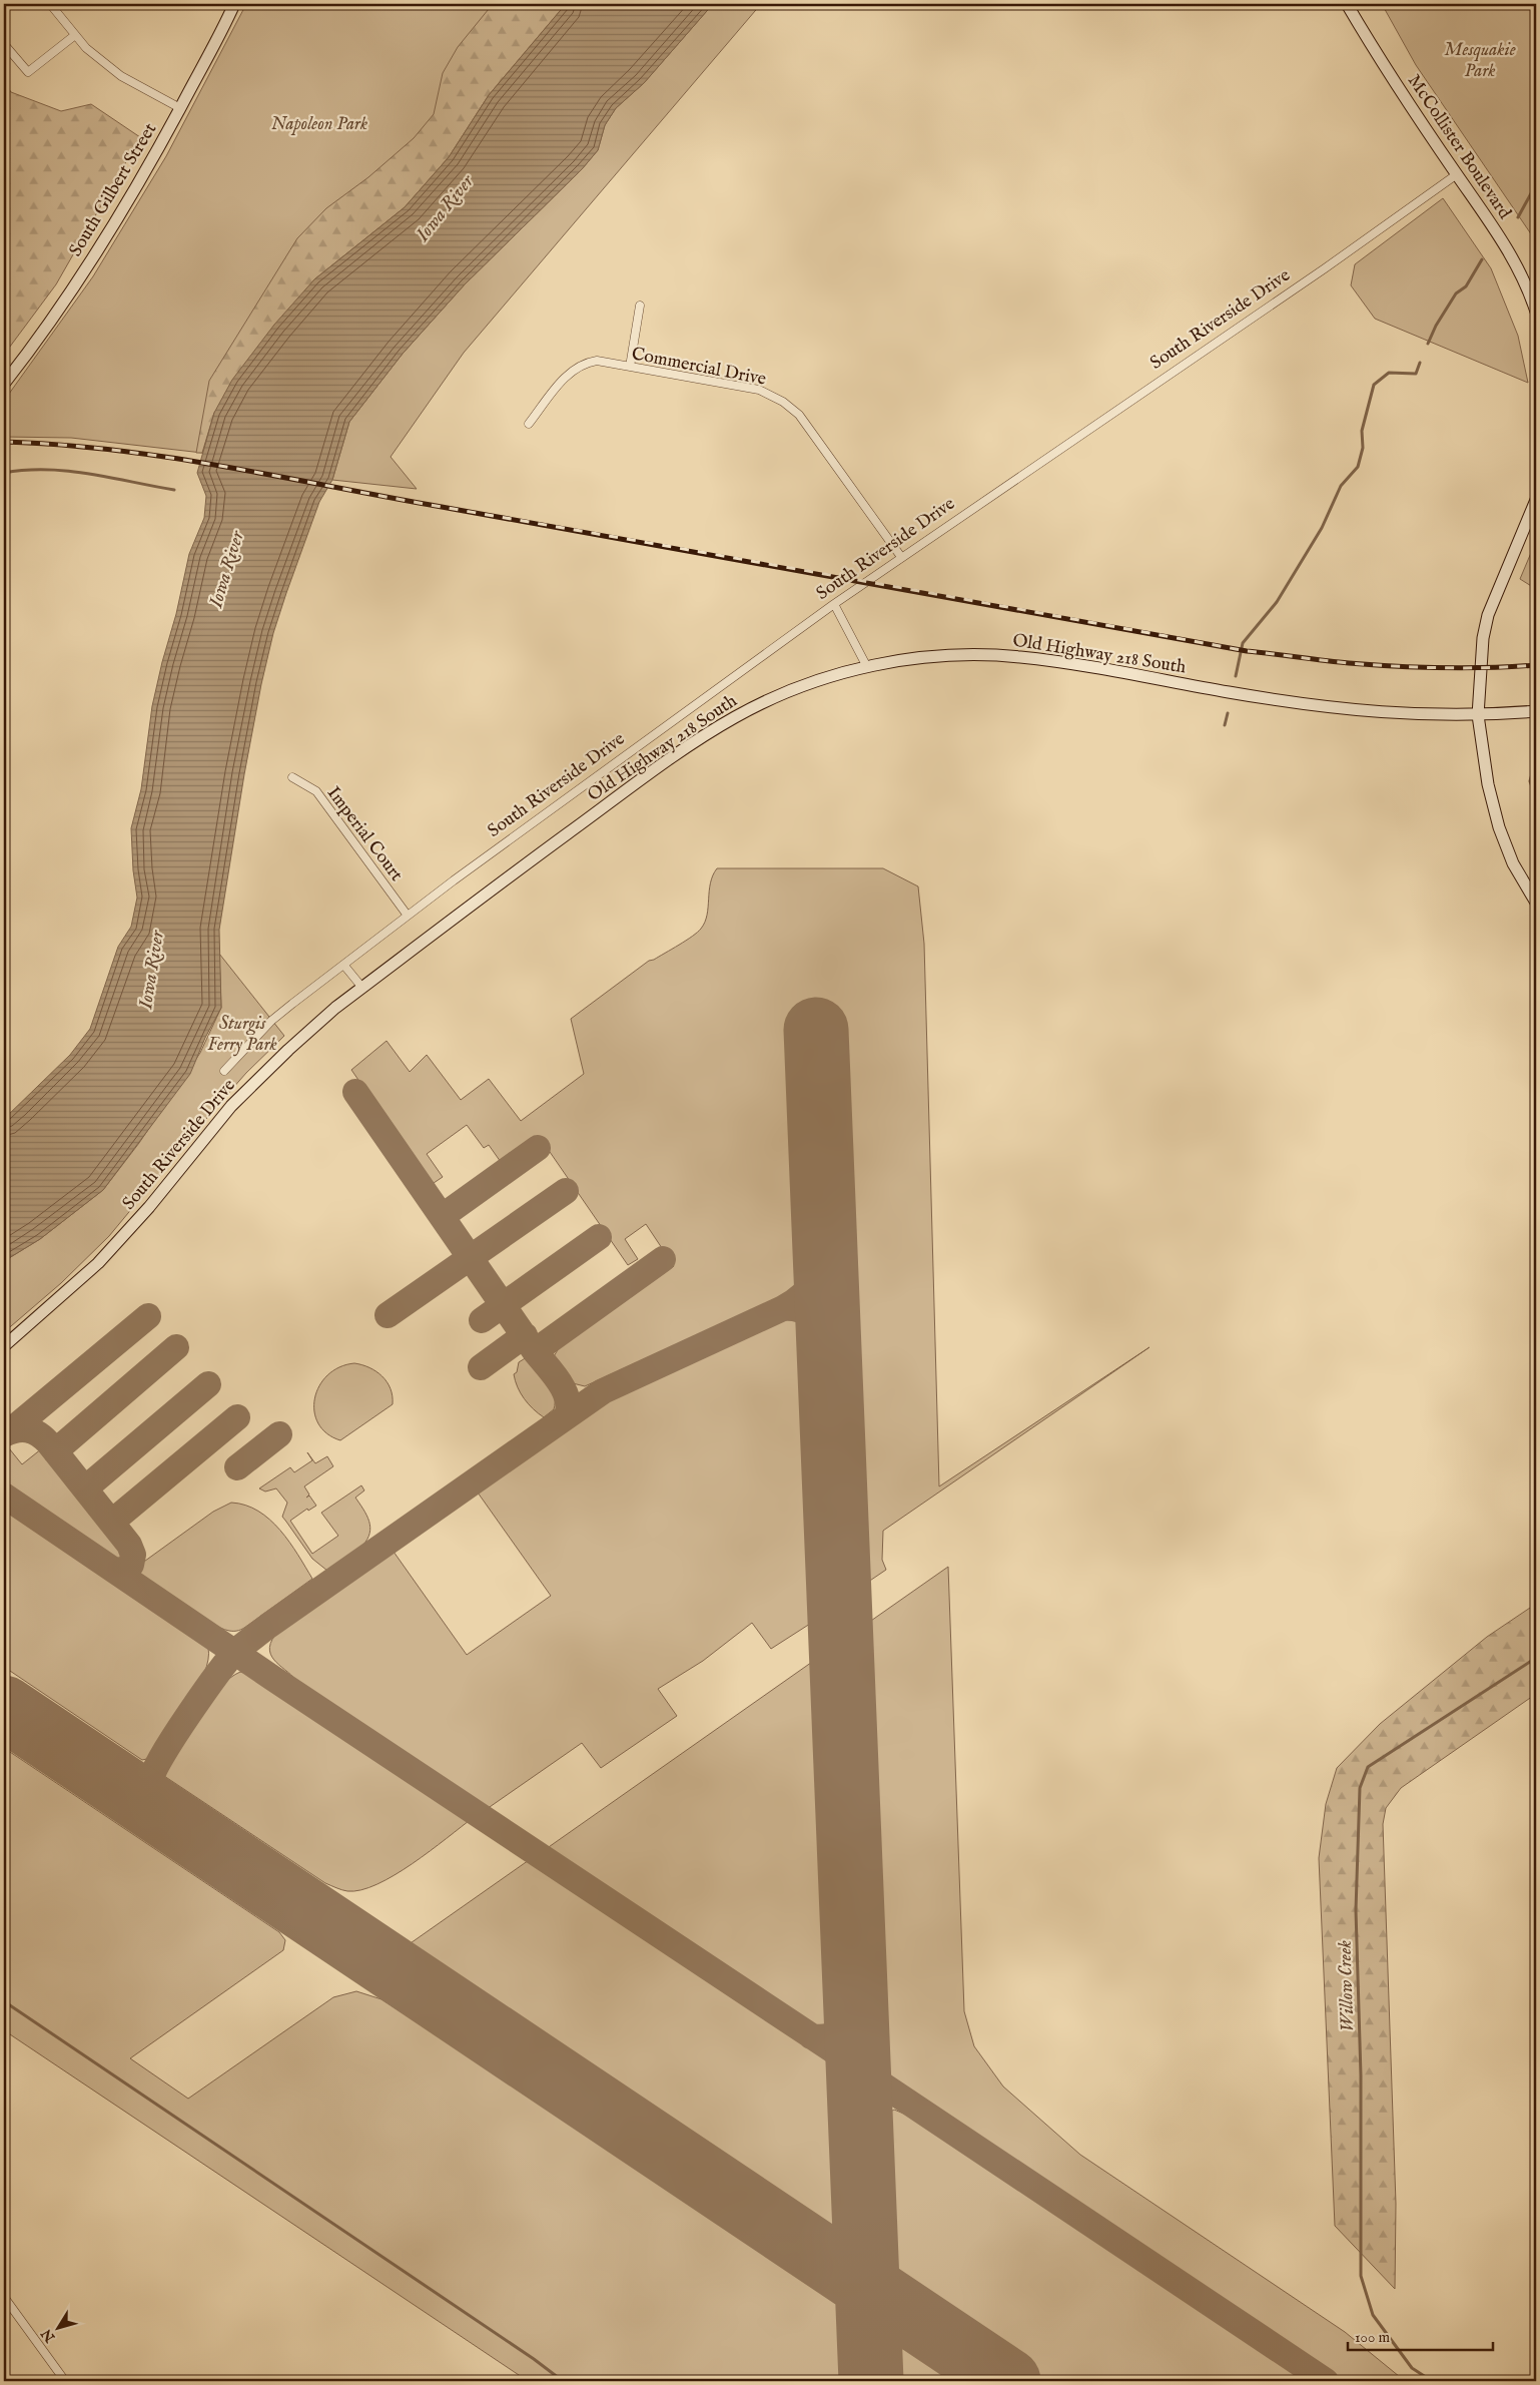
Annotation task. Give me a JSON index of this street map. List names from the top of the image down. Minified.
{"streets":{"main road":["McCollister Boulevard","South Gilbert Street","South Riverside Drive","Old Highway 218 South"],"street":["Commercial Drive","Imperial Court"]},"crossings":[["McCollister Boulevard","South Riverside Drive"],["South Riverside Drive","Commercial Drive"],["South Riverside Drive","Old Highway 218 South"],["South Riverside Drive","Imperial Court"]],"water":["Iowa River","Willow Creek"],"parks":["Mesquakie Park","Napoleon Park","Sturgis Ferry Park"],"scale_bar":"100 m","north":"bottom left"}
